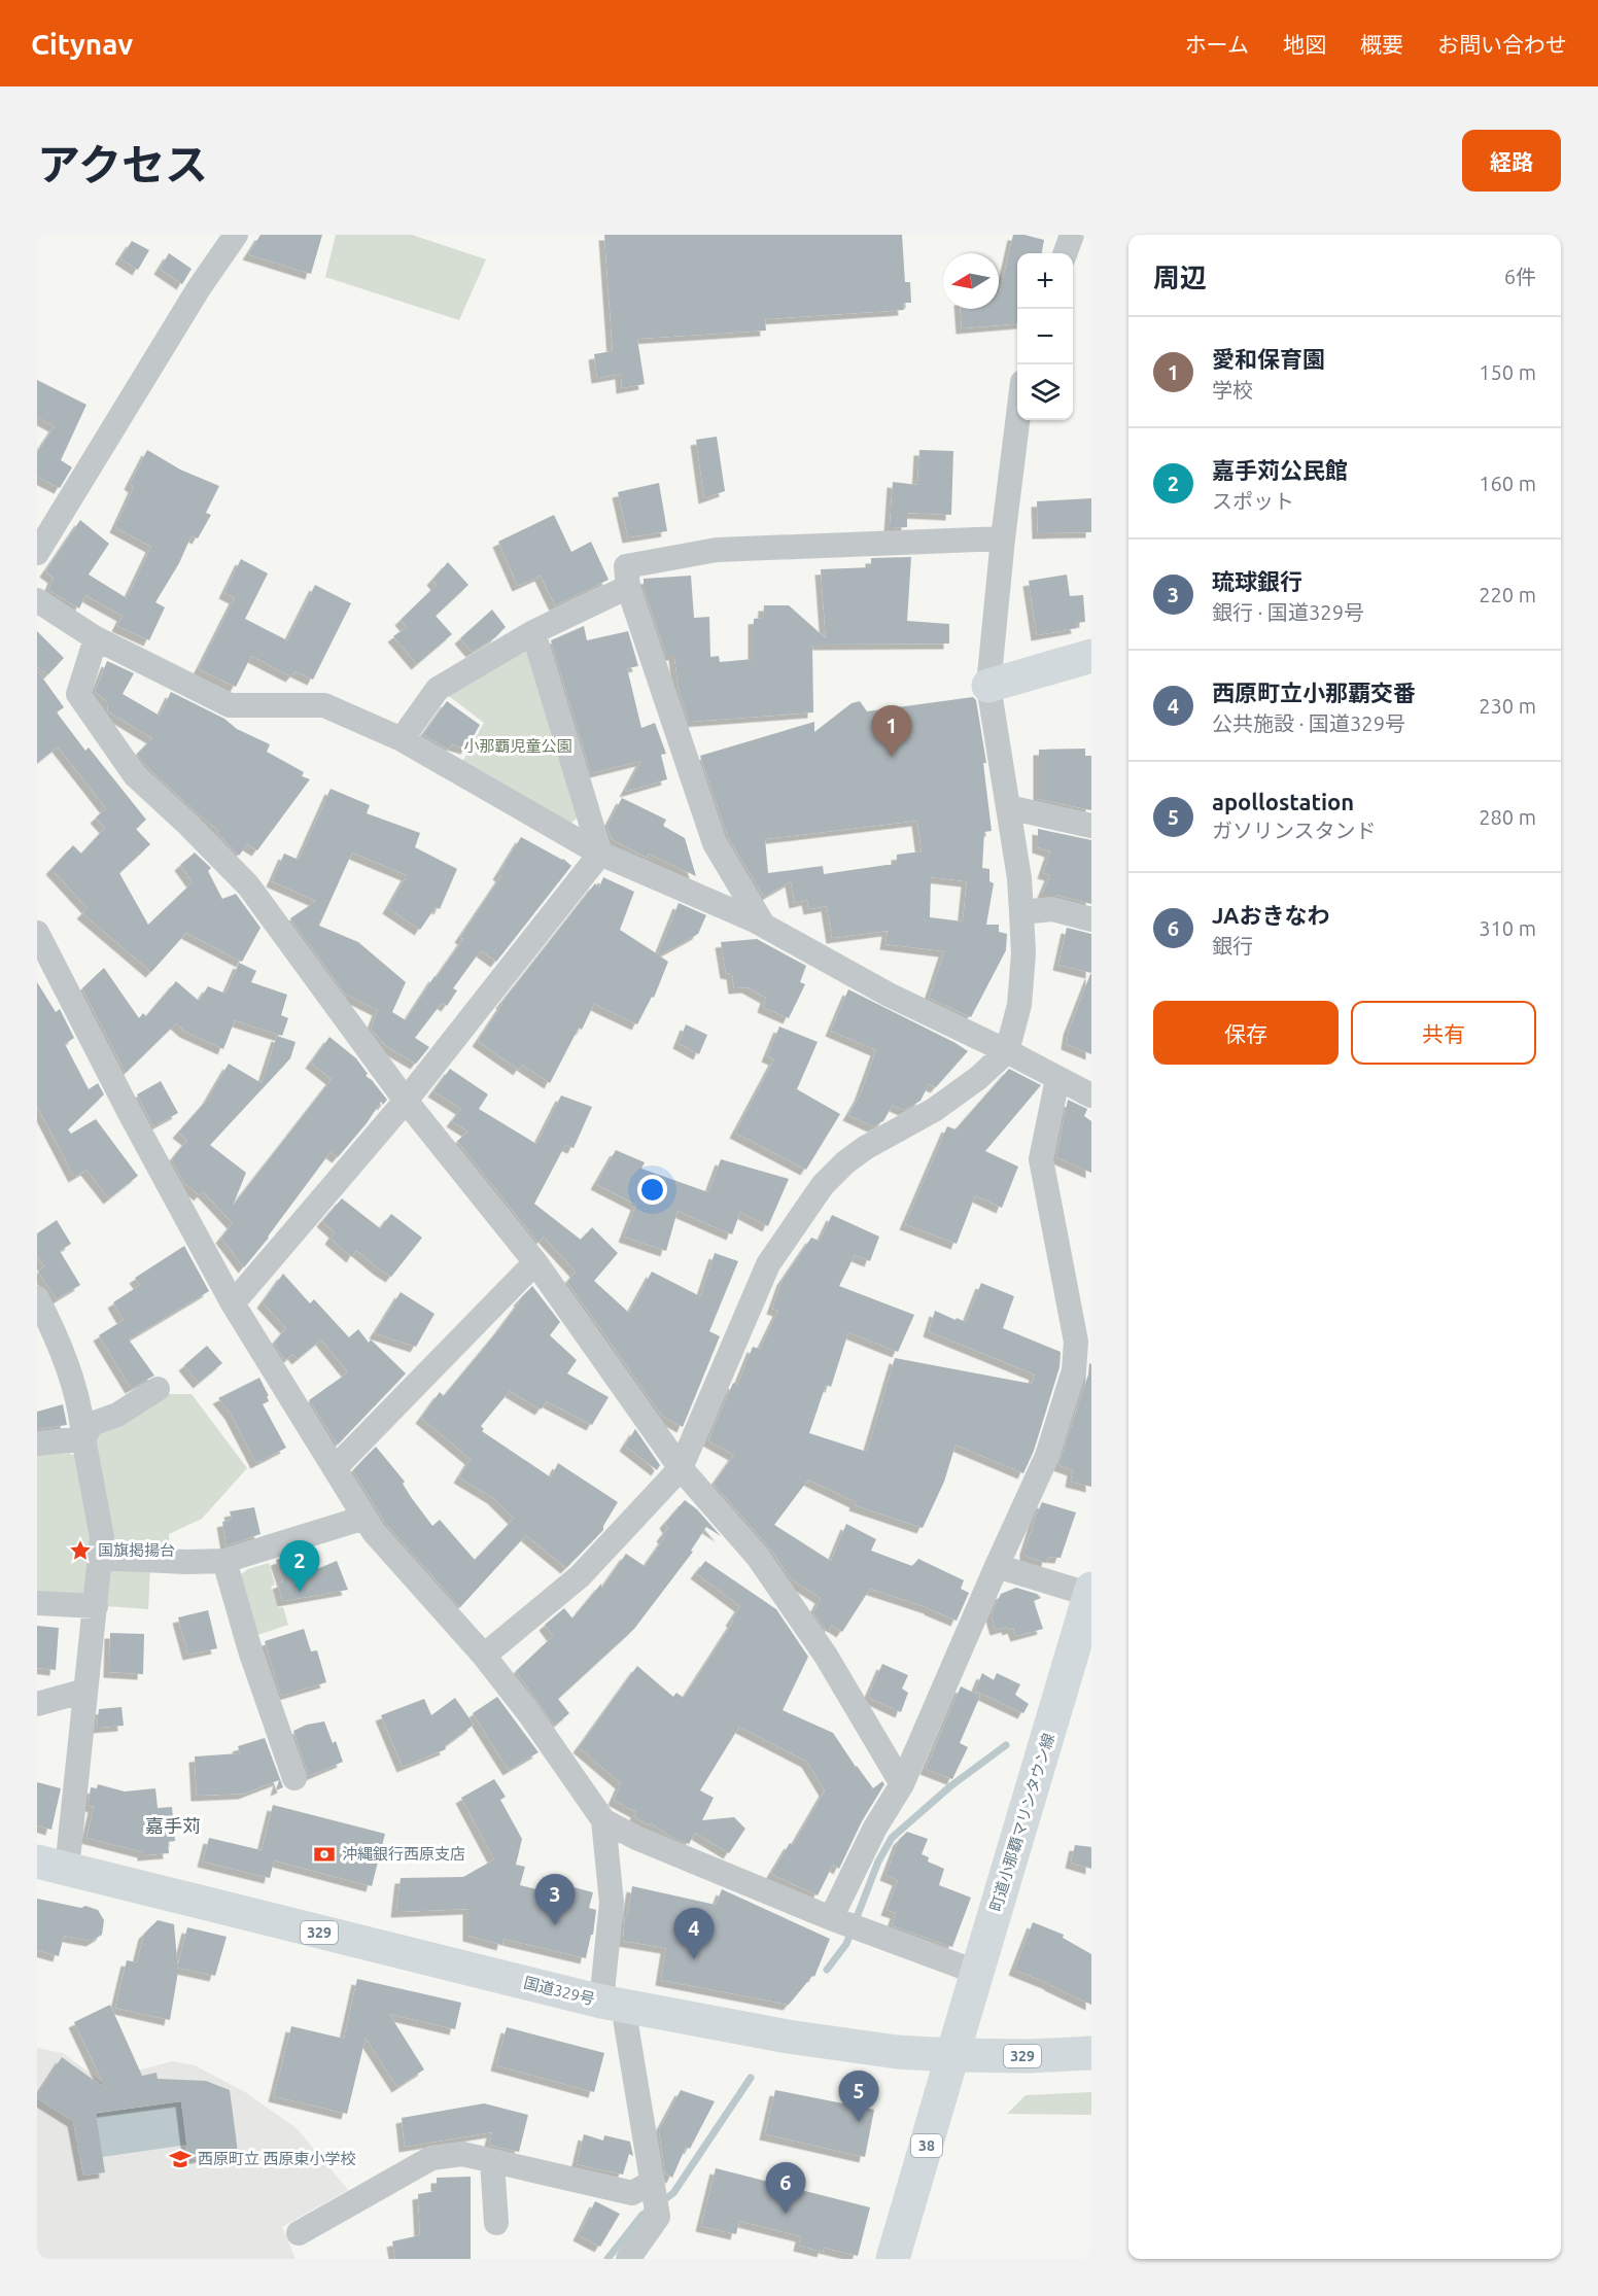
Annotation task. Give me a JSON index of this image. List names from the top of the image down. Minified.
{"streets":{"main road":["町道小那覇マリンタウン線","329","国道329号","38"]},"crossings":[["町道小那覇マリンタウン線","国道329号"],["町道小那覇マリンタウン線","38"],["国道329号","38"]],"districts":["嘉手苅"],"parks":["小那覇児童公園"],"places":{"place":["国旗掲揚台"],"bank":["沖縄銀行西原支店"],"school or university":["西原町立 西原東小学校"]},"north":"left","page":{"header":"Citynav","nav":["ホーム","地図","概要","お問い合わせ"],"title":"アクセス","buttons":["経路",["保存","共有"]],"heading":["周辺","6件"],"map_buttons":["+","−"],"list":[{"mark":"1","name":"愛和保育園","note":"学校","value":"150 m"},{"mark":"2","name":"嘉手苅公民館","note":"スポット","value":"160 m"},{"mark":"3","name":"琉球銀行","note":"銀行 · 国道329号","value":"220 m"},{"mark":"4","name":"西原町立小那覇交番","note":"公共施設 · 国道329号","value":"230 m"},{"mark":"5","name":"apollostation","note":"ガソリンスタンド","value":"280 m"},{"mark":"6","name":"JAおきなわ","note":"銀行","value":"310 m"}],"pins":["1","2","3","4","5","6"]}}
